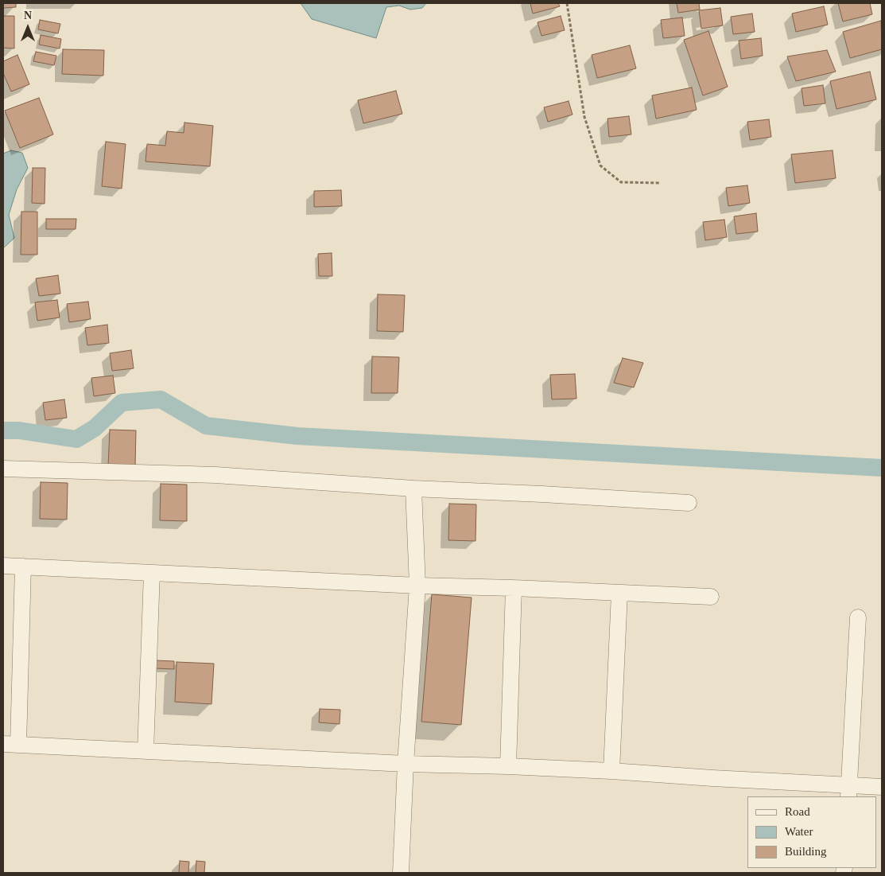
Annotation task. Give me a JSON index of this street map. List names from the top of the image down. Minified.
{"legend":["Road","Water","Building"],"north":"top"}
